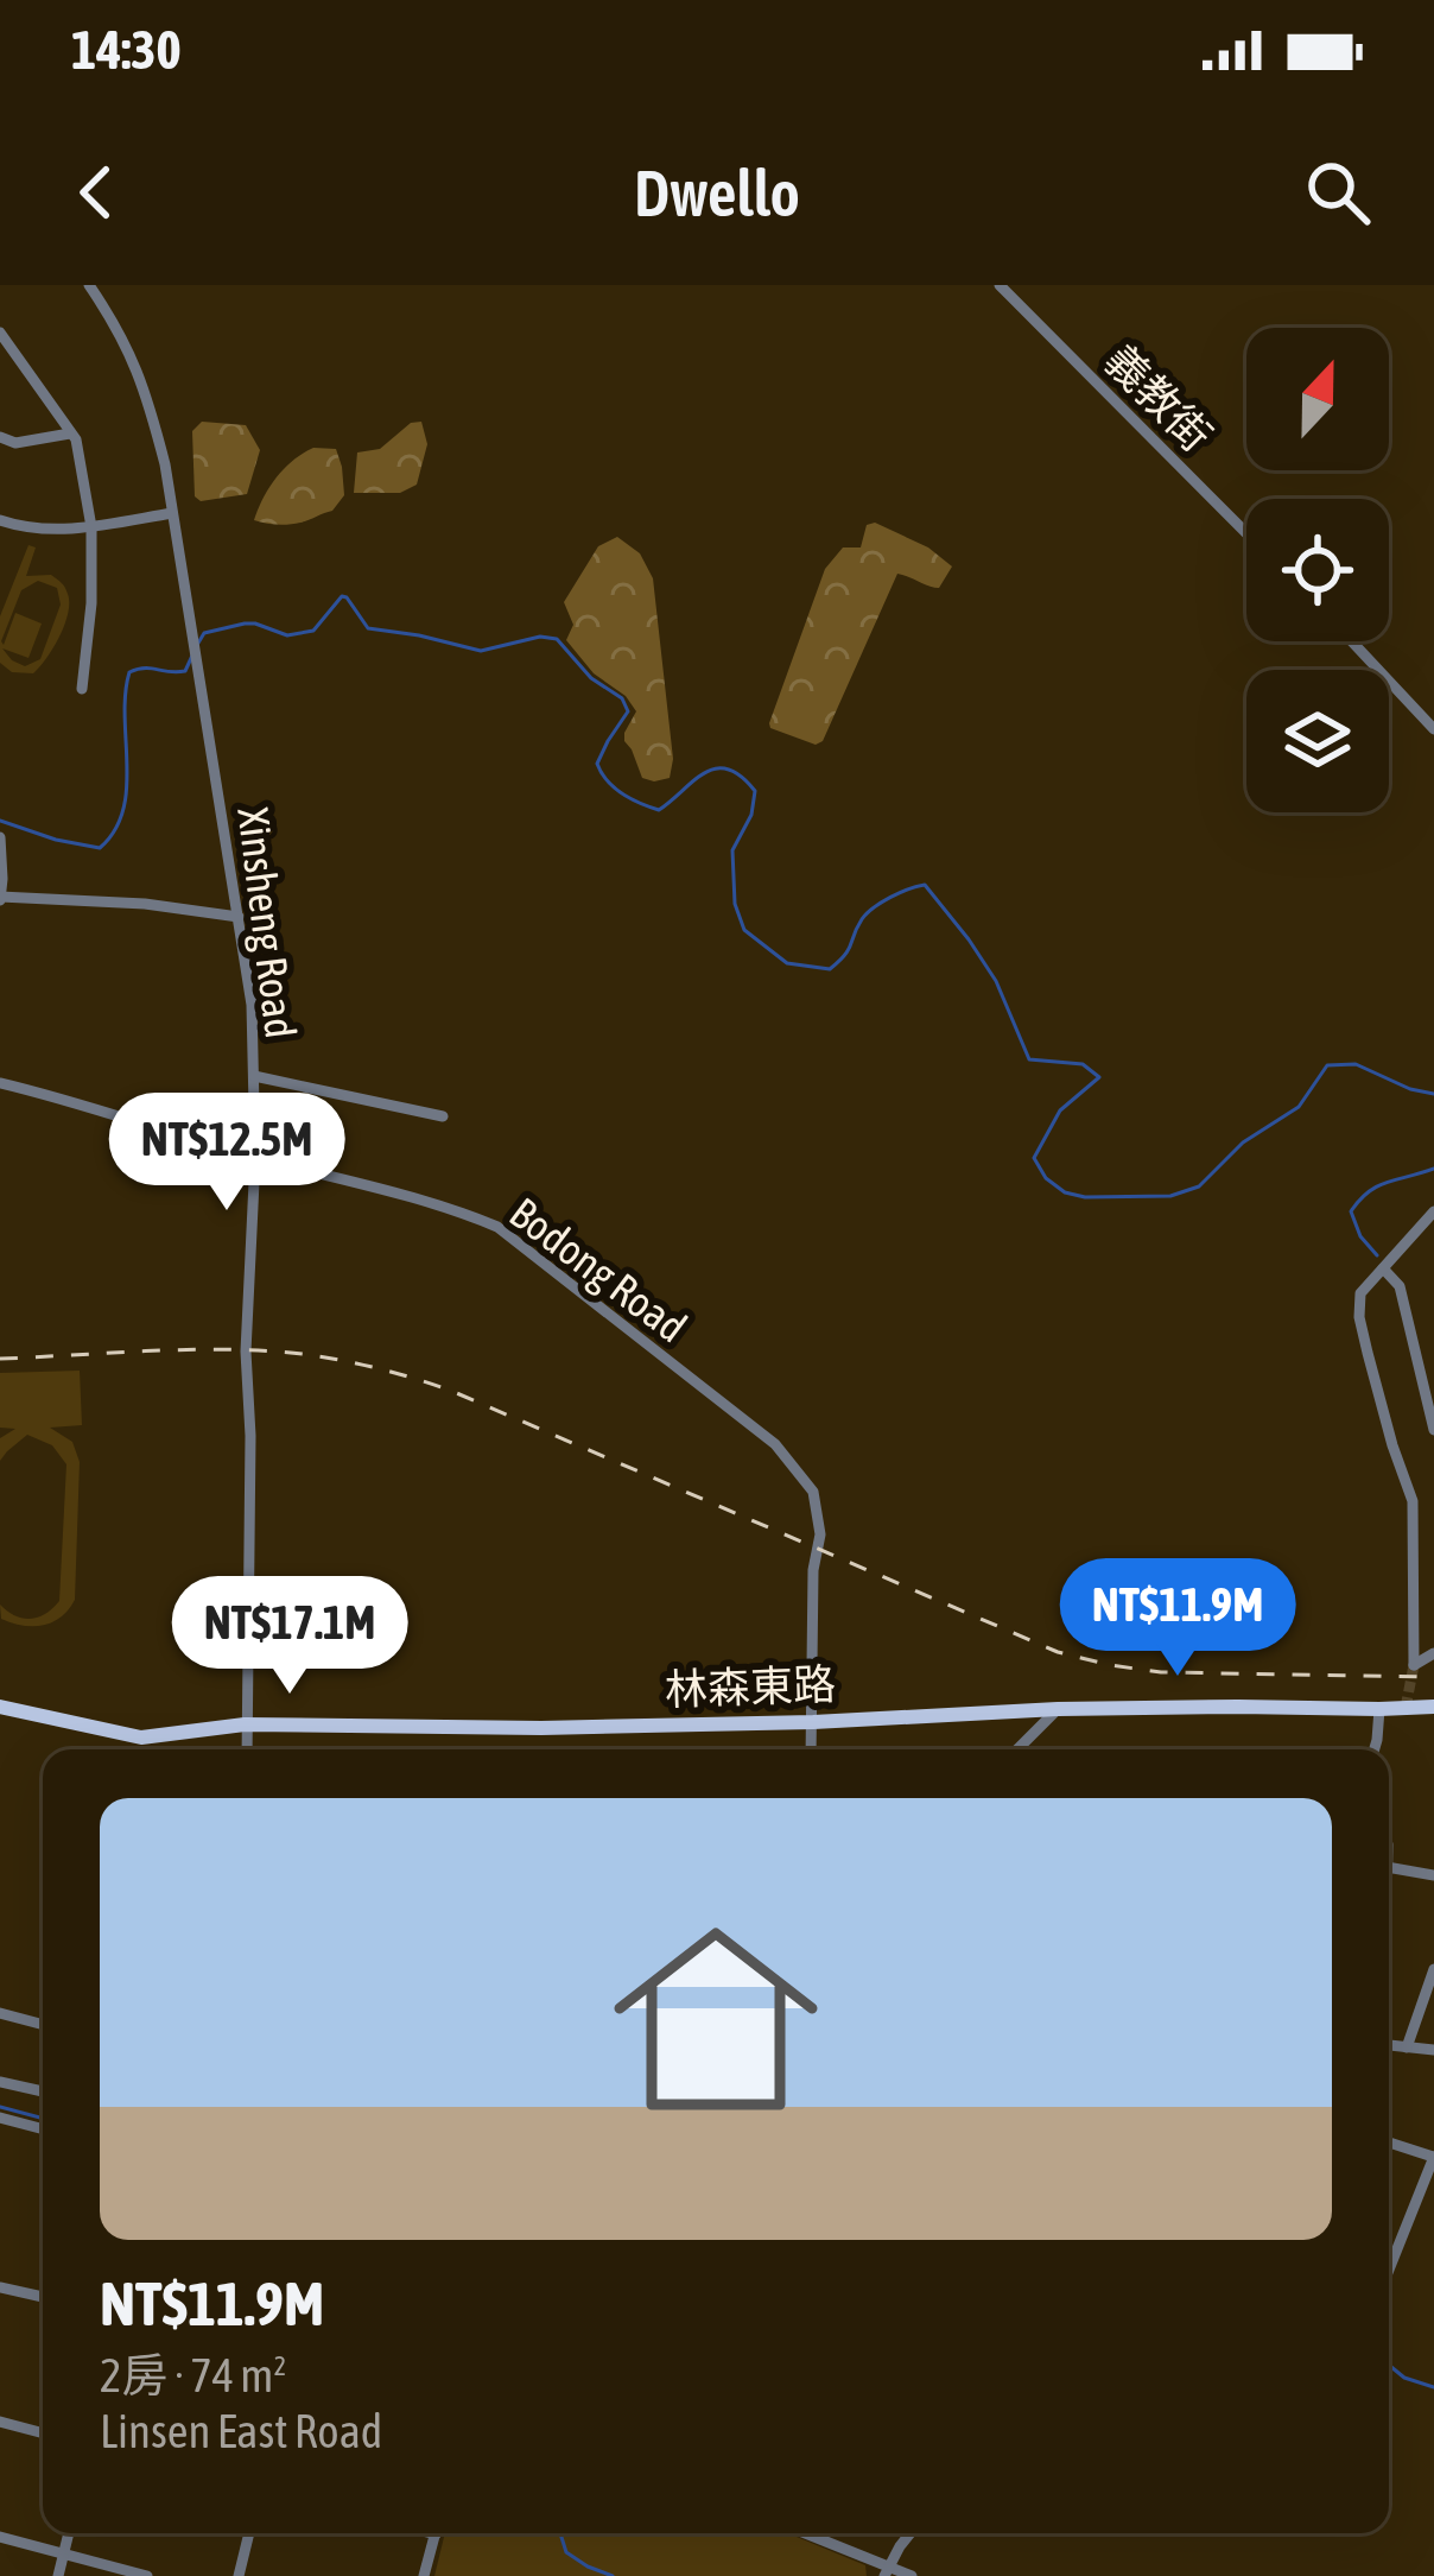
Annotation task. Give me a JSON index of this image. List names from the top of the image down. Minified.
{"streets":{"main road":["林森東路"],"street":["義教街","Xinsheng Road","Bodong Road"]},"crossings":[["Xinsheng Road","Bodong Road"],["Xinsheng Road","林森東路"],["Bodong Road","林森東路"]],"north":"top","page":{"status":"14:30","header":"Dwello","price":["NT$12.5M","NT$11.9M","NT$17.1M"],"list":[{"name":"NT$11.9M","note":"2房 · 74 m² · Linsen East Road"}]}}
